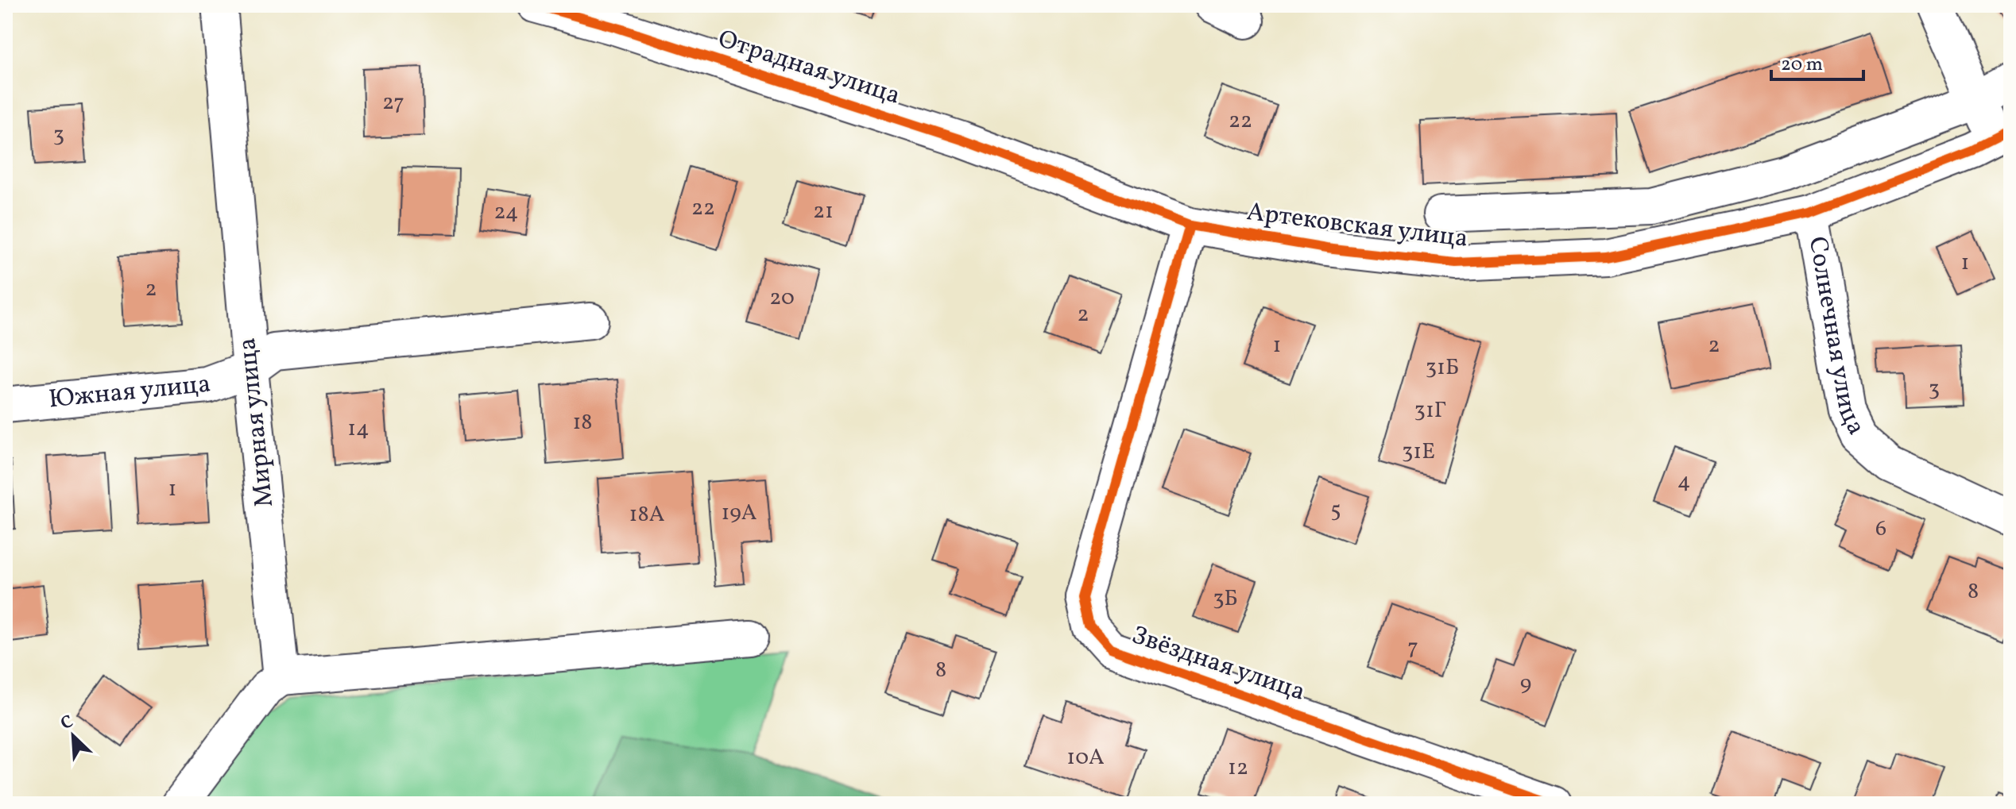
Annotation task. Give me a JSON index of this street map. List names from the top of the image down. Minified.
{"streets":{"street":["Отрадная улица","Артековская улица","Солнечная улица","Южная улица","Мирная улица","Звёздная улица"]},"crossings":[["Отрадная улица","Артековская улица"],["Артековская улица","Солнечная улица"],["Артековская улица","Звёздная улица"],["Южная улица","Мирная улица"]],"house_numbers":["27","22","3","22","21","24","1","2","20","2","1","2","31Б","3","31Г","18","14","31Е","4","1","5","19А","18А","6","8","3Б","7","8","9","10А","12"],"scale_bar":"20 m","north":"top left"}
